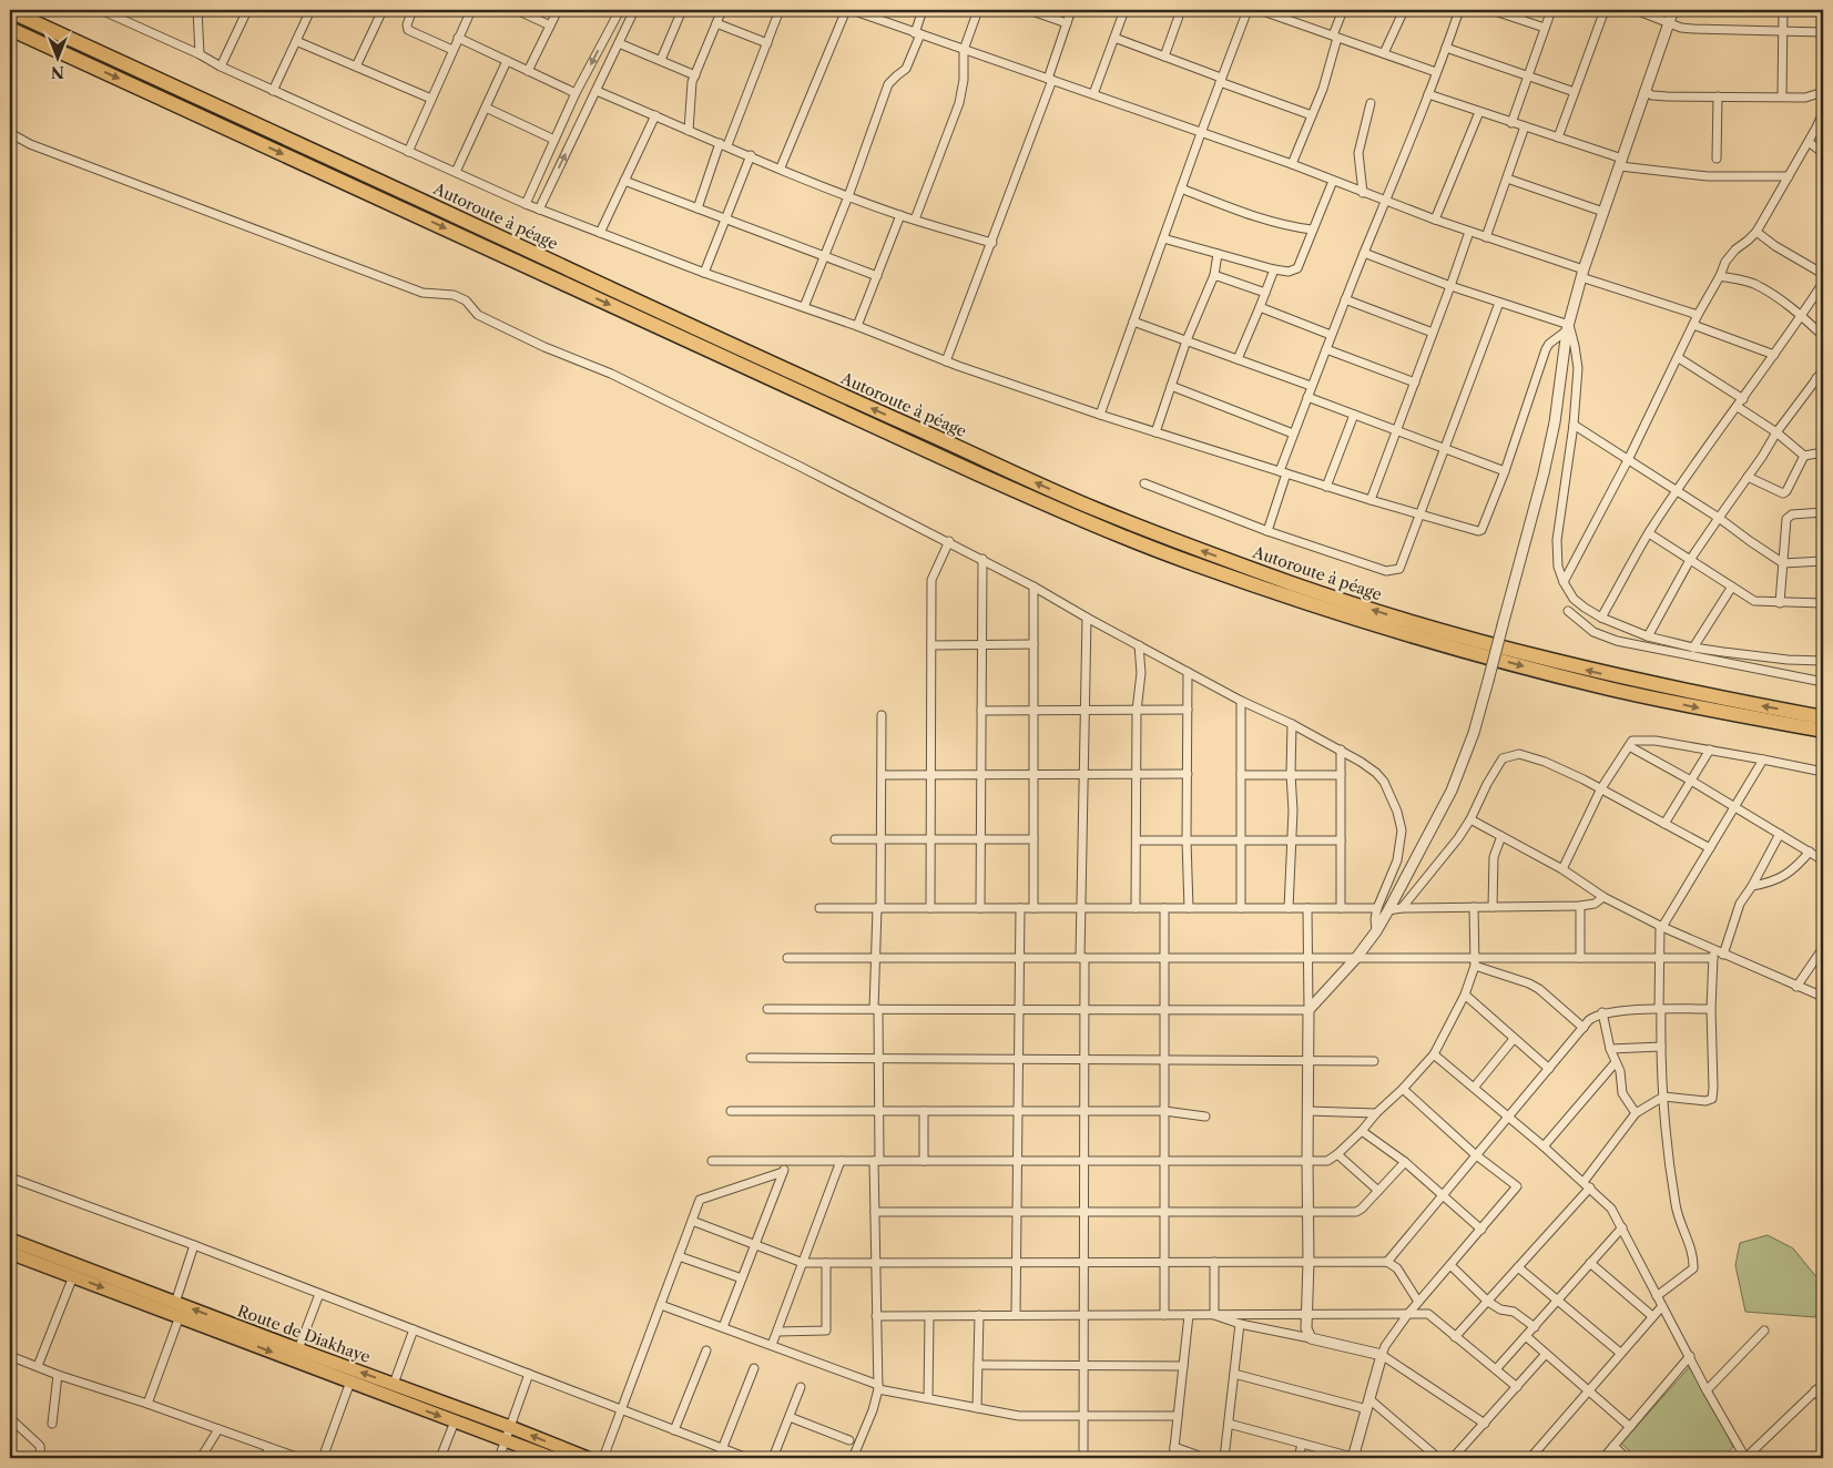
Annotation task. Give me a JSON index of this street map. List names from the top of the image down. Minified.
{"streets":{"highway":["Autoroute à péage"],"main road":["Route de Diakhaye"]},"north":"bottom"}
